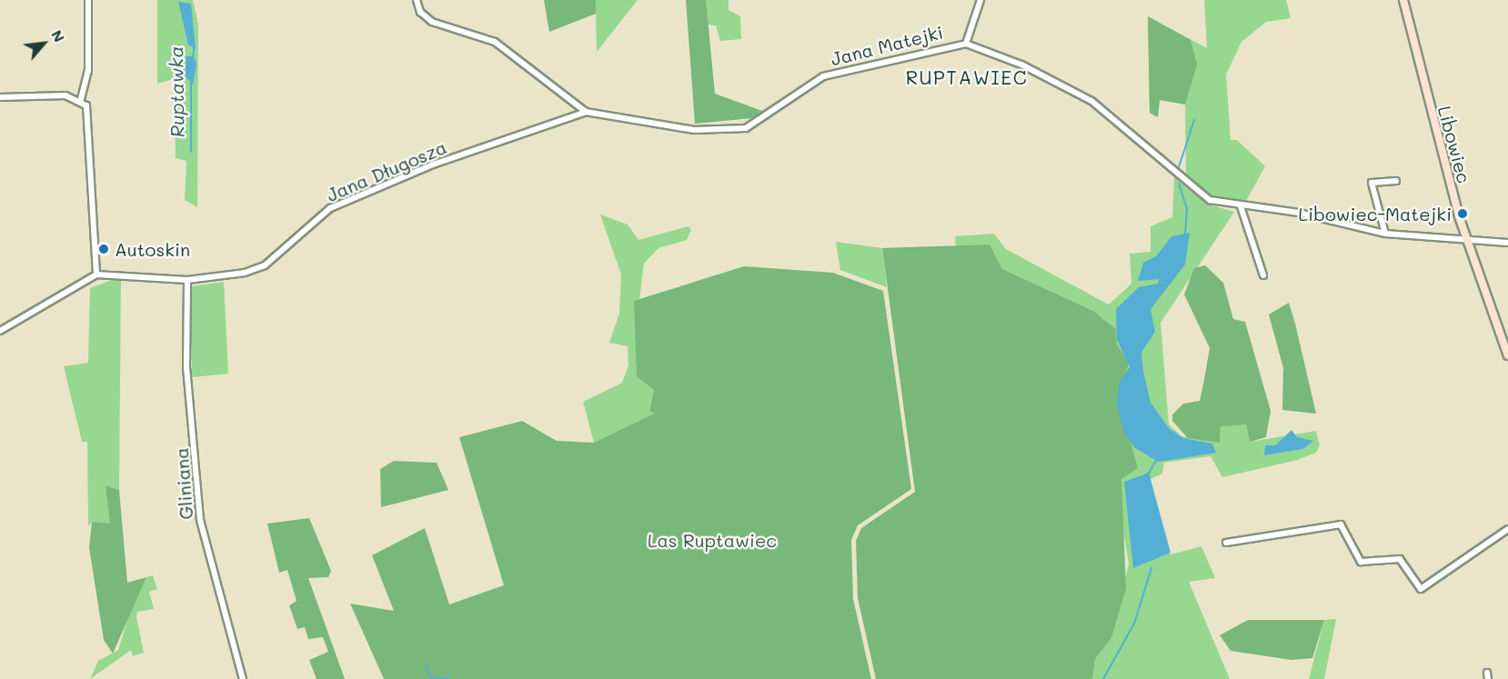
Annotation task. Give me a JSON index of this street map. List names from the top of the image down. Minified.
{"streets":{"street":["Jana Matejki","Libowiec","Jana Długosza","Gliniana"]},"crossings":[["Jana Matejki","Libowiec"],["Jana Matejki","Jana Długosza"],["Jana Długosza","Gliniana"]],"districts":["RUPTAWIEC"],"water":["Ruptawka"],"parks":["Las Ruptawiec"],"places":["Libowiec-Matejki","Autoskin"],"north":"top right"}
